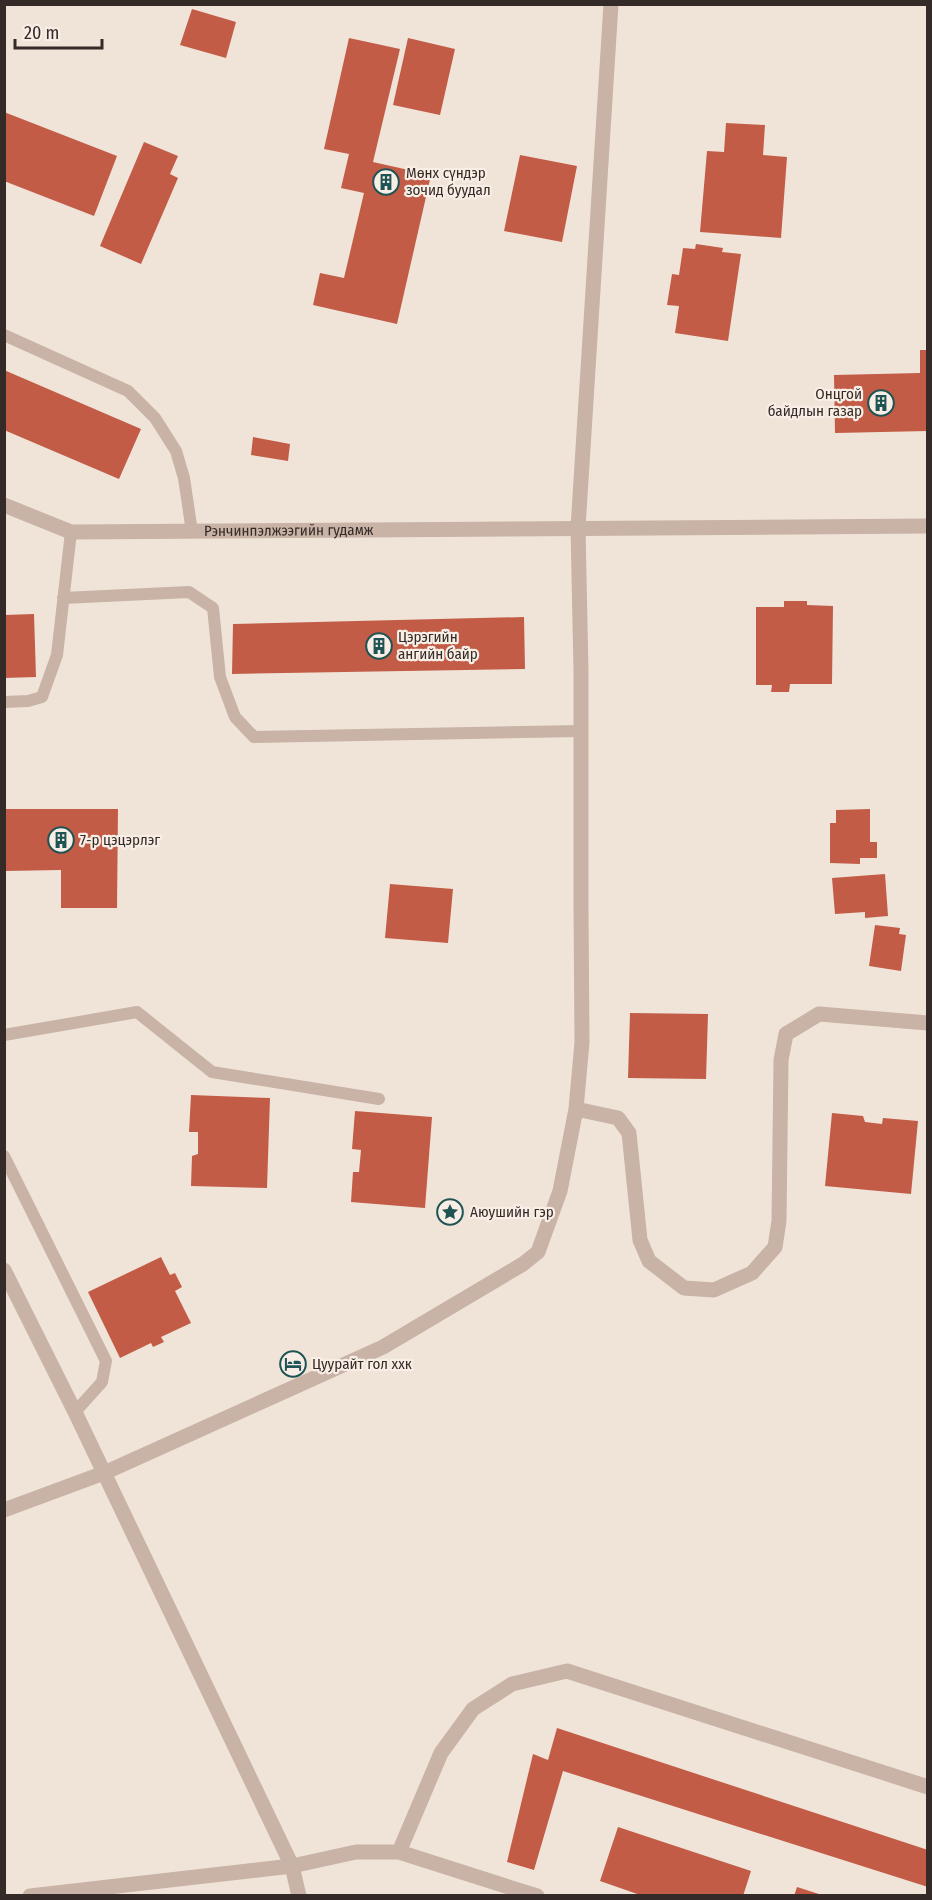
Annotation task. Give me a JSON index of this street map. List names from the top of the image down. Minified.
{"streets":{"street":["Рэнчинпэлжээгийн гудамж"]},"places":{"building":["Мөнх сүндэр зочид буудал","Онцгой байдлын газар","Цэрэгийн ангийн байр","7-р цэцэрлэг"],"place":["Аюушийн гэр"],"hotel":["Цуурайт гол ххк"]},"scale_bar":"20 m"}
